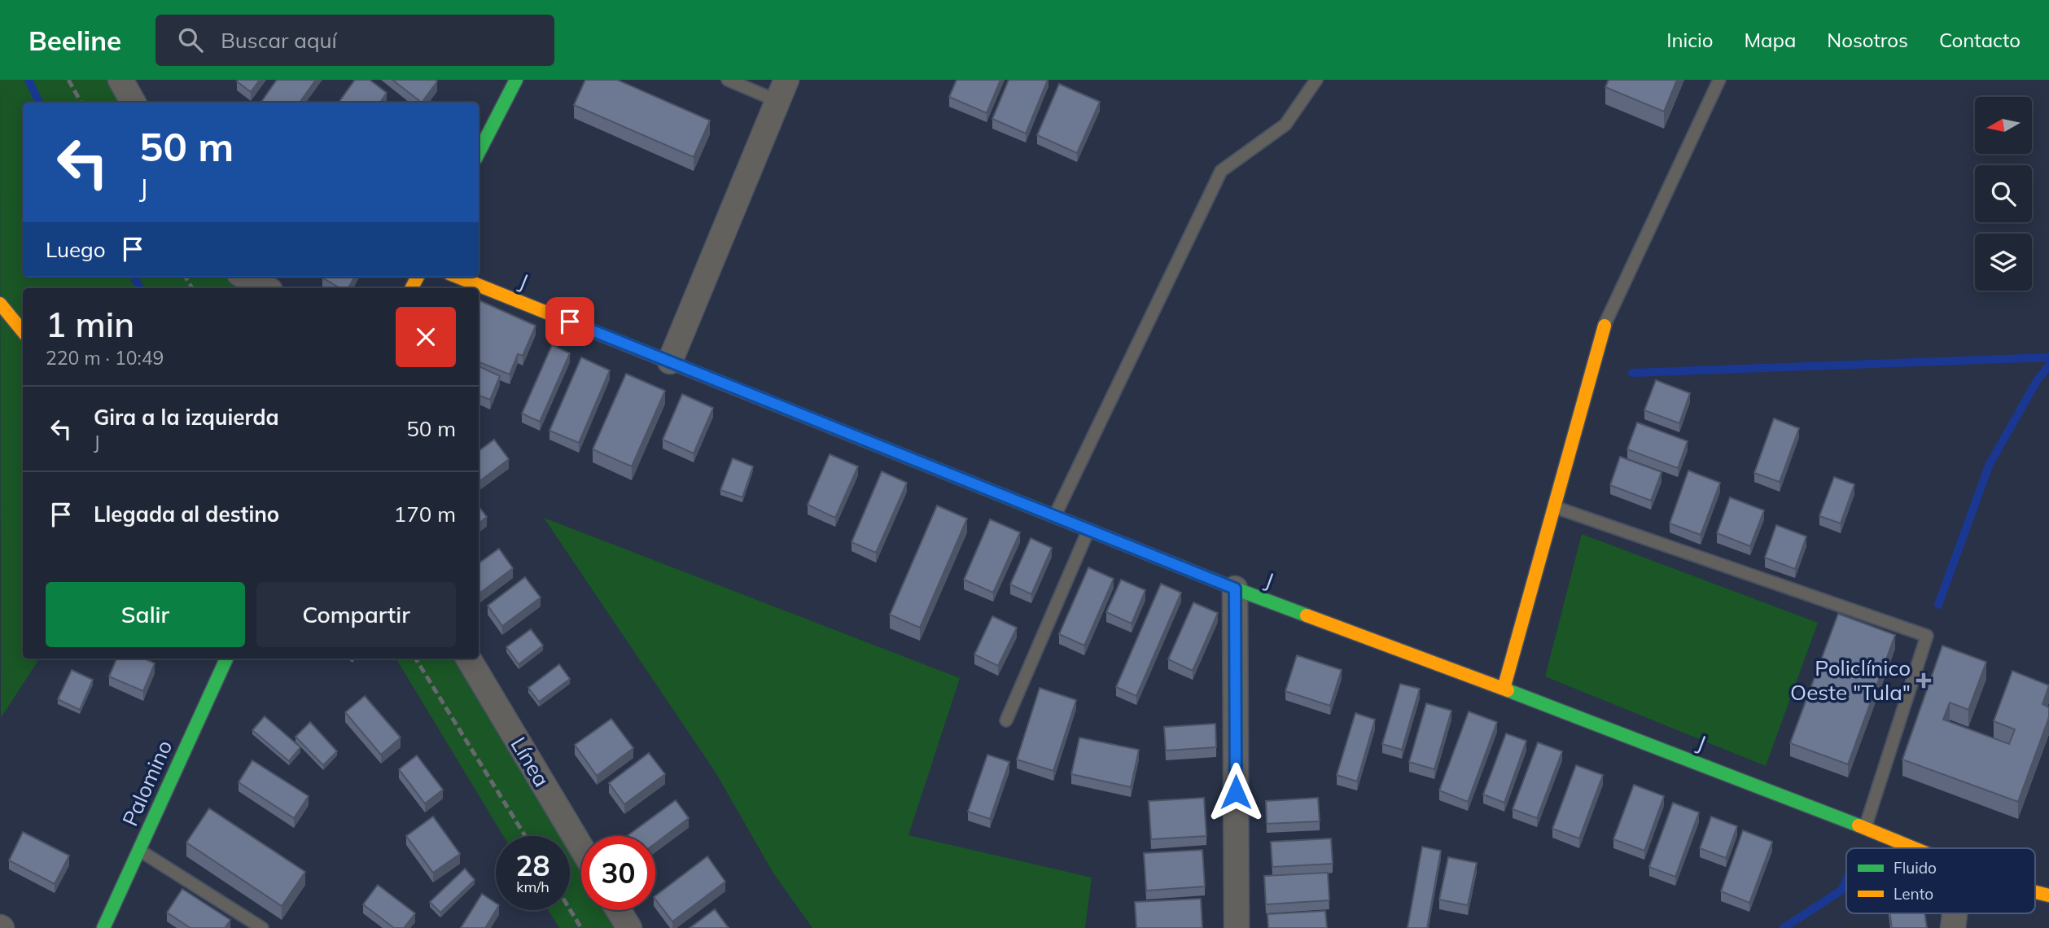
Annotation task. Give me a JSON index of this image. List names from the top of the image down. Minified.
{"streets":{"main road":["J","Palomino"],"street":["Línea"]},"places":{"health":["Policlínico Oeste \"Tula\""]},"legend":["Fluido","Lento"],"north":"left","page":{"header":"Beeline","search":"Buscar aquí","nav":["Inicio","Mapa","Nosotros","Contacto"],"turn":["50 m","J"],"then":"Luego","heading":["1 min","220 m · 10:49"],"list":[{"name":"Gira a la izquierda","note":"J","value":"50 m"},{"name":"Llegada al destino","value":"170 m"}],"buttons":["Salir","Compartir"],"speed":"28 km/h","limit":"30"}}
